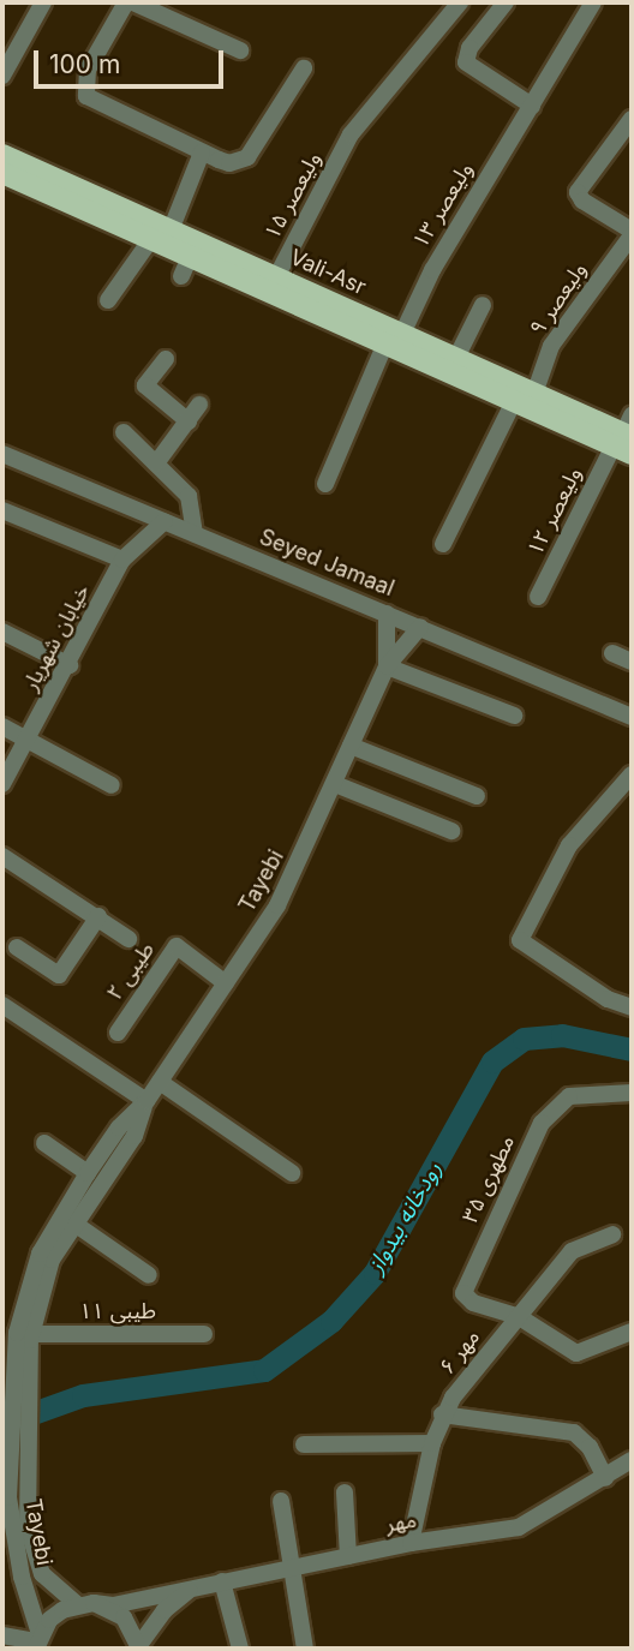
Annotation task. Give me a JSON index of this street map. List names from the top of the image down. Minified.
{"streets":{"main road":["Vali-Asr"],"street":["ولیعصر ۱۵","ولیعصر ۱۳","ولیعصر ۹","ولیعصر ۱۲","Seyed Jamaal","خیابان شهریار","Tayebi","طیبی ۲","مطهری ۳۵","طیبی ۱۱","مهر ۶","مهر"]},"crossings":[["ولیعصر ۱۵","Vali-Asr"],["ولیعصر ۱۳","Vali-Asr"],["Vali-Asr","ولیعصر ۹"],["Vali-Asr","ولیعصر ۱۲"],["Seyed Jamaal","خیابان شهریار"],["Seyed Jamaal","Tayebi"],["Tayebi","طیبی ۲"],["Tayebi","طیبی ۱۱"],["Tayebi","مهر"],["مطهری ۳۵","مهر ۶"],["مهر ۶","مهر"]],"water":["رودخانه بیدواز"],"scale_bar":"100 m"}
